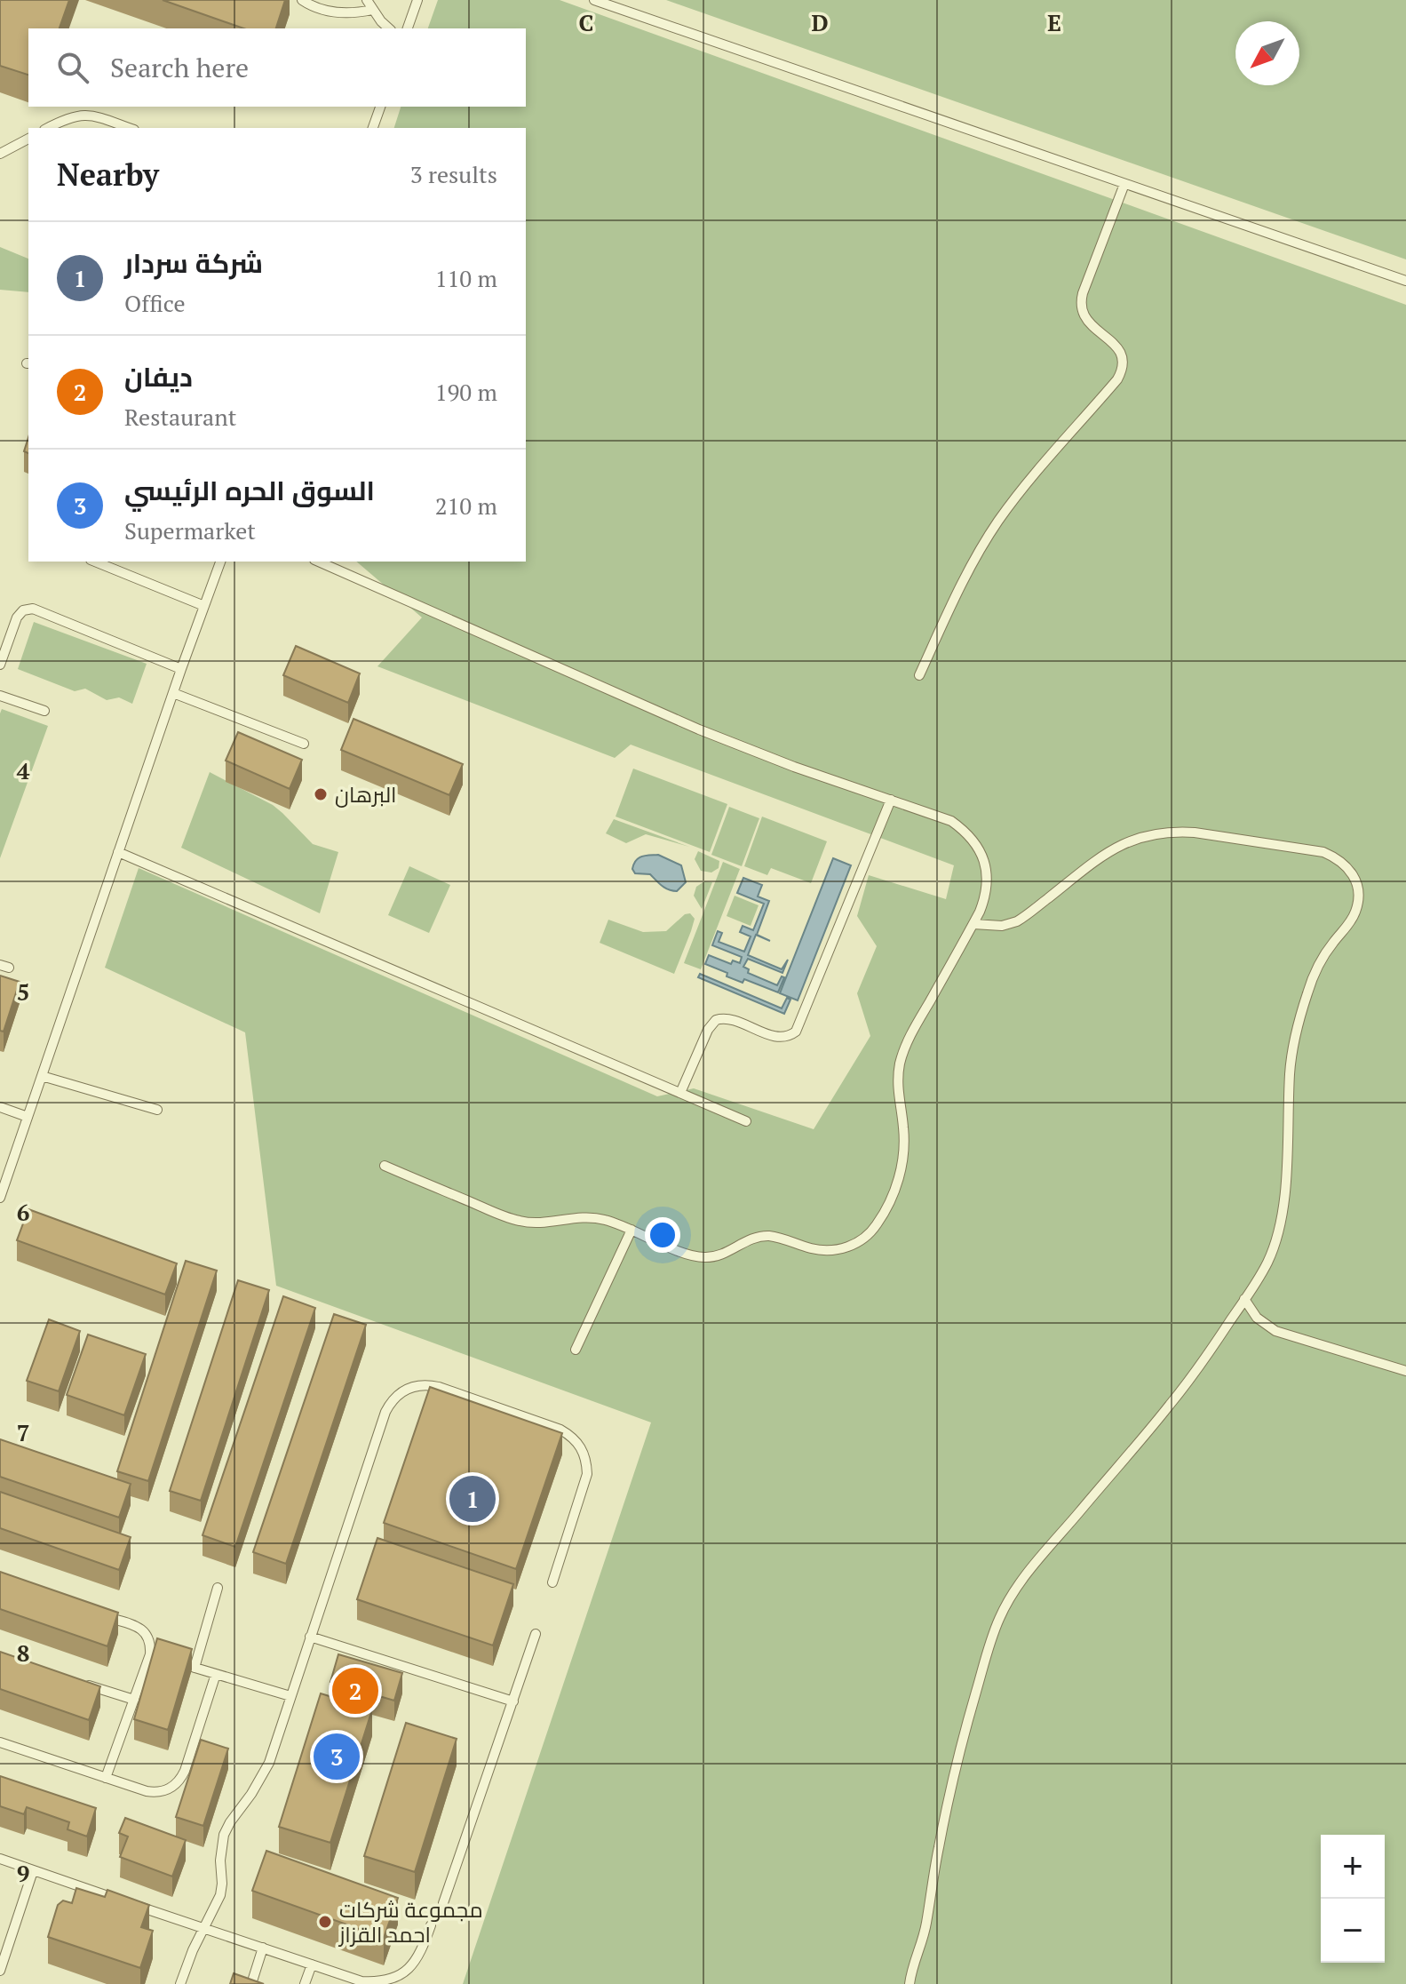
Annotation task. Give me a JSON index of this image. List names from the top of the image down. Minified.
{"places":["البرهان","مجموعة شركات احمد القزاز"],"north":"bottom left","page":{"search":"Search here","heading":["Nearby","3 results"],"list":[{"mark":"1","name":"شركة سردار","note":"Office","value":"110 m"},{"mark":"2","name":"ديفان","note":"Restaurant","value":"190 m"},{"mark":"3","name":"السوق الحره الرئيسي","note":"Supermarket","value":"210 m"}],"pins":["1","2","3"],"map_buttons":["+","−"]},"grid":{"columns":["C","D","E"],"rows":["4","5","6","7","8","9"]}}
